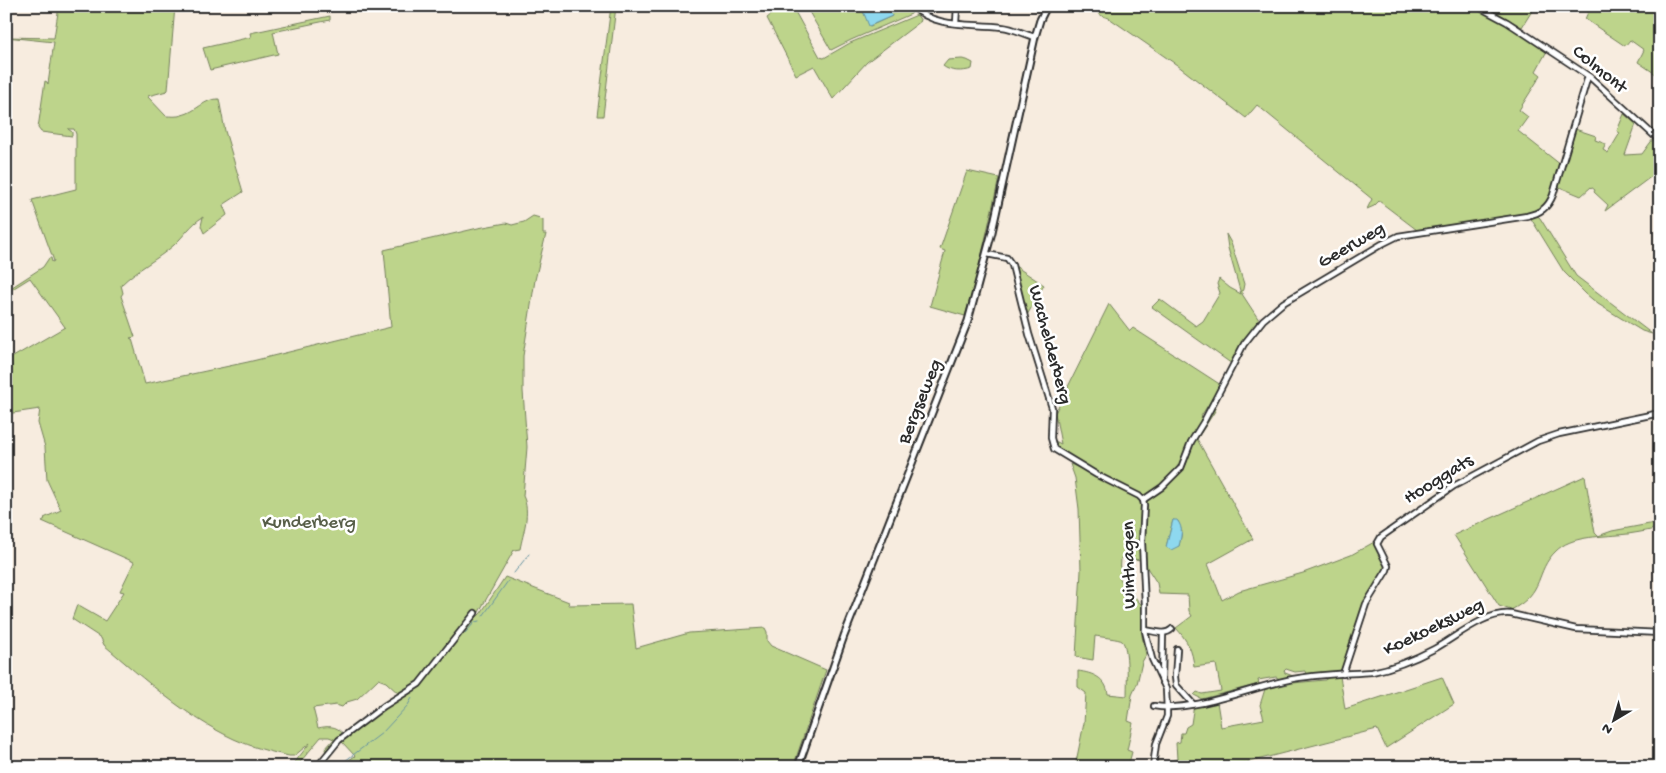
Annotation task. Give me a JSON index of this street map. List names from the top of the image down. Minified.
{"streets":{"street":["Colmont","Geerweg","Wachelderberg","Bergseweg","Hooggats","Winthagen","Koekoeksweg"]},"crossings":[["Colmont","Geerweg"],["Geerweg","Wachelderberg"],["Geerweg","Winthagen"],["Wachelderberg","Bergseweg"],["Wachelderberg","Winthagen"],["Hooggats","Koekoeksweg"]],"parks":["Kunderberg"],"north":"bottom left"}
